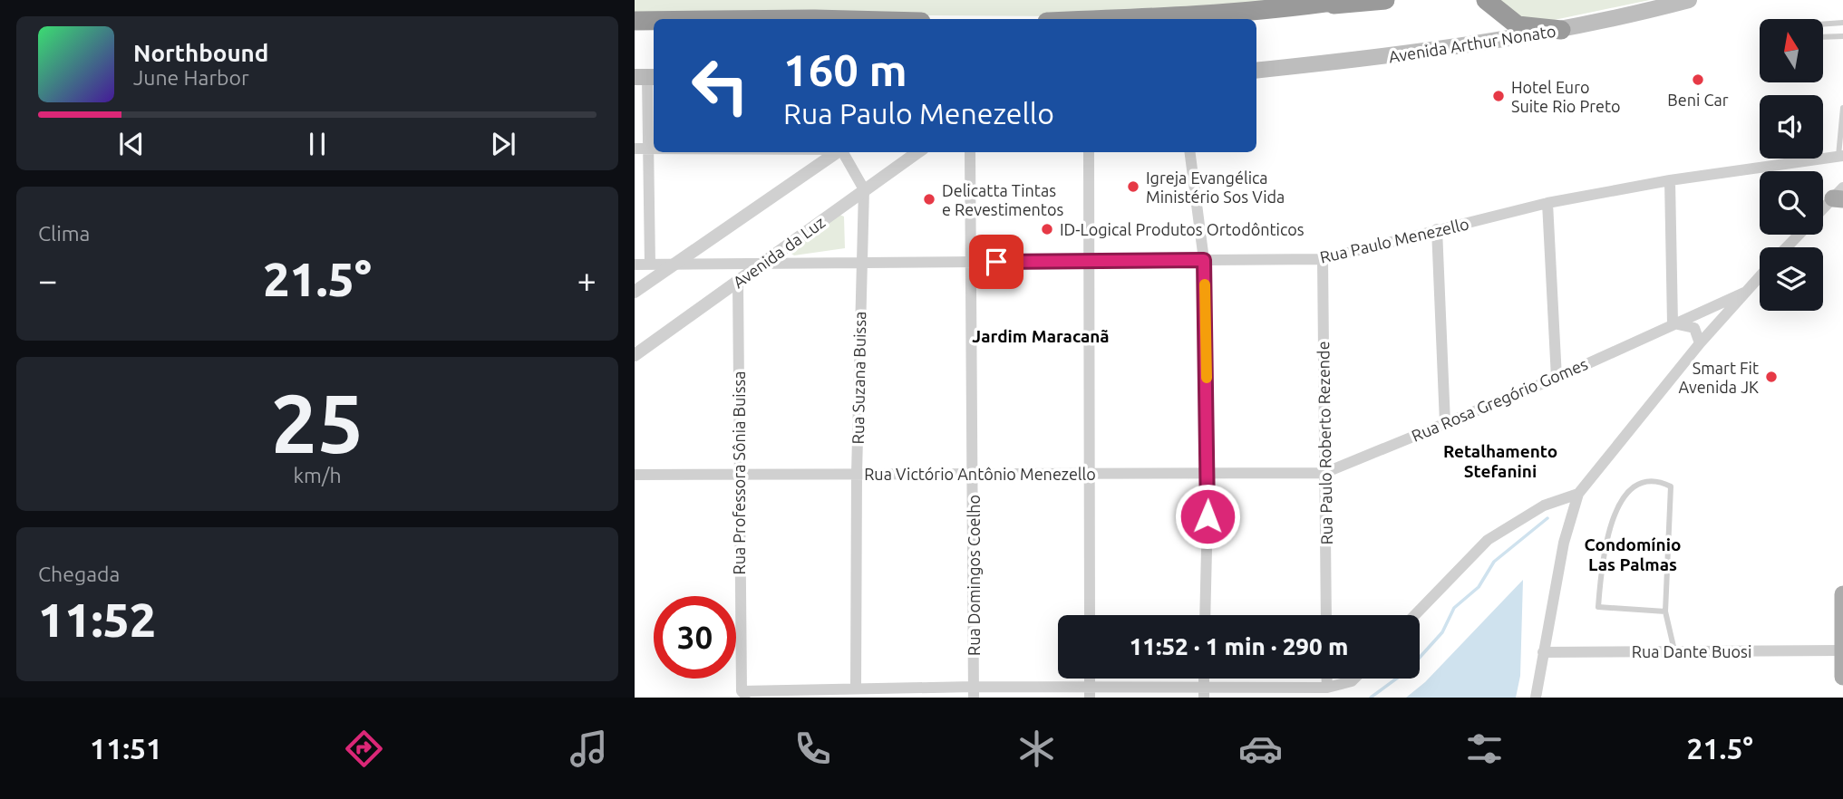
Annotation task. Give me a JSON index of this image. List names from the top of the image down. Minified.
{"streets":{"main road":["Avenida Arthur Nonato"],"street":["Rua Paulo Menezello","Avenida da Luz","Rua Suzana Buissa","Rua Rosa Gregório Gomes","Rua Paulo Roberto Rezende","Rua Professora Sônia Buissa","Rua Victório Antônio Menezello","Rua Domingos Coelho","Rua Dante Buosi"]},"crossings":[["Rua Paulo Menezello","Avenida da Luz"],["Rua Paulo Menezello","Rua Suzana Buissa"],["Rua Paulo Menezello","Rua Paulo Roberto Rezende"],["Rua Paulo Menezello","Rua Domingos Coelho"],["Avenida da Luz","Rua Suzana Buissa"],["Avenida da Luz","Rua Professora Sônia Buissa"],["Rua Suzana Buissa","Rua Victório Antônio Menezello"],["Rua Rosa Gregório Gomes","Rua Paulo Roberto Rezende"],["Rua Rosa Gregório Gomes","Rua Victório Antônio Menezello"],["Rua Paulo Roberto Rezende","Rua Victório Antônio Menezello"],["Rua Professora Sônia Buissa","Rua Victório Antônio Menezello"],["Rua Victório Antônio Menezello","Rua Domingos Coelho"]],"districts":["Jardim Maracanã","Retalhamento Stefanini","Condomínio Las Palmas"],"places":["Beni Car","Hotel Euro Suite Rio Preto","Igreja Evangélica Ministério Sos Vida","Delicatta Tintas e Revestimentos","ID-Logical Produtos Ortodônticos","Smart Fit Avenida JK"],"north":"top","page":{"turn":["160 m","Rua Paulo Menezello"],"song":["Northbound","June Harbor"],"tile":["Clima",["25","km/h"],["Chegada","11:52"]],"heat":["−","21.5°","+"],"limit":"30","trip":"11:52 · 1 min · 290 m","tabs":["11:51","21.5°"]}}
